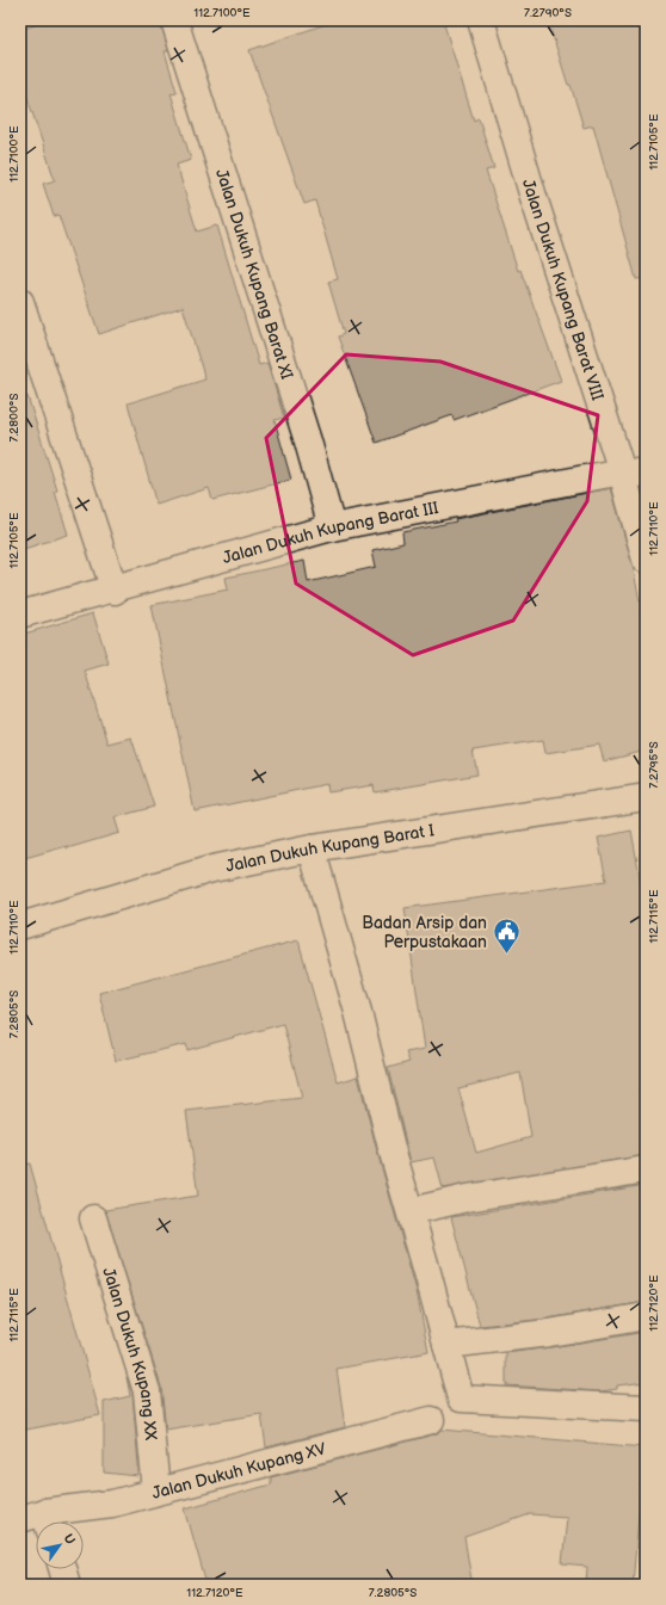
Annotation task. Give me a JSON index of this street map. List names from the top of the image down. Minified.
{"streets":{"street":["Jalan Dukuh Kupang Barat XI","Jalan Dukuh Kupang Barat VIII","Jalan Dukuh Kupang Barat III","Jalan Dukuh Kupang Barat I","Jalan Dukuh Kupang XX","Jalan Dukuh Kupang XV"]},"crossings":[["Jalan Dukuh Kupang Barat XI","Jalan Dukuh Kupang Barat III"],["Jalan Dukuh Kupang Barat VIII","Jalan Dukuh Kupang Barat III"],["Jalan Dukuh Kupang XX","Jalan Dukuh Kupang XV"]],"places":{"public building":["Badan Arsip dan Perpustakaan"]},"north":"top right","coordinates":["112.7100°E","7.2790°S","112.7105°E","7.2800°S","112.7110°E","7.2795°S","112.7115°E","7.2805°S","112.7120°E"]}
